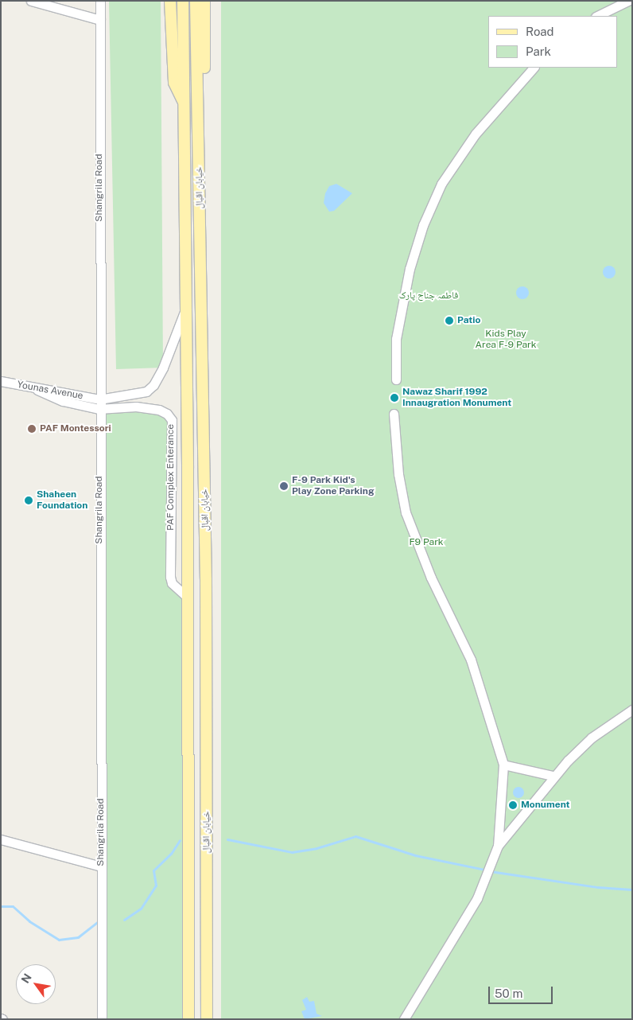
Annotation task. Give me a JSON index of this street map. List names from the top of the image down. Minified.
{"streets":{"main road":["خیابان اقبال"],"street":["Shangrila Road","Younas Avenue","PAF Complex Enterance"]},"crossings":[["Shangrila Road","PAF Complex Enterance"],["خیابان اقبال","PAF Complex Enterance"],["Younas Avenue","PAF Complex Enterance"]],"parks":["فاطمہ جناح پارک","Kids Play Area F-9 Park","F9 Park"],"places":["Patio","Nawaz Sharif 1992 Innaugration Monument","PAF Montessori","F-9 Park Kid's Play Zone Parking","Shaheen Foundation","Monument"],"legend":["Road","Park"],"scale_bar":"50 m","north":"top left"}
